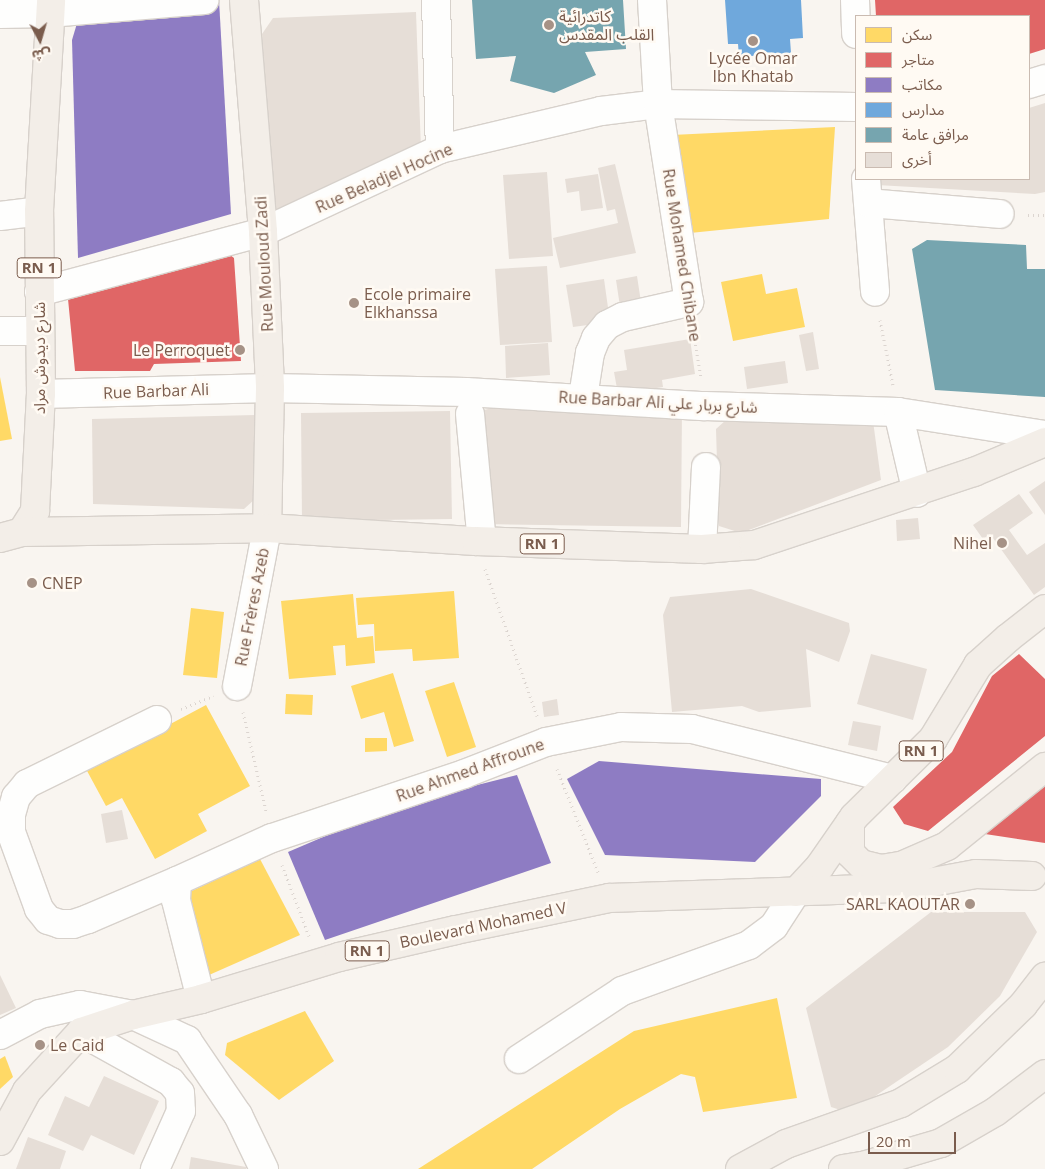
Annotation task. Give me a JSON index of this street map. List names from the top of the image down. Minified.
{"streets":{"main road":["Rue Mouloud Zadi","RN 1","شارع ديدوش مراد","Boulevard Mohamed V"],"street":["Rue Beladjel Hocine","Rue Mohamed Chibane","Rue Barbar Ali","Rue Barbar Ali شارع بربار علي","Rue Frères Azeb","Rue Ahmed Affroune"]},"crossings":[["Rue Beladjel Hocine","Rue Mohamed Chibane"],["Rue Beladjel Hocine","Rue Mouloud Zadi"],["Rue Beladjel Hocine","شارع ديدوش مراد"],["Rue Mohamed Chibane","Rue Barbar Ali شارع بربار علي"],["Rue Mouloud Zadi","RN 1"],["Rue Mouloud Zadi","Rue Barbar Ali"],["Rue Mouloud Zadi","Rue Barbar Ali شارع بربار علي"],["Rue Mouloud Zadi","Rue Frères Azeb"],["RN 1","شارع ديدوش مراد"],["RN 1","Rue Frères Azeb"],["RN 1","Rue Ahmed Affroune"],["RN 1","Boulevard Mohamed V"],["شارع ديدوش مراد","Rue Barbar Ali"],["Rue Barbar Ali","Rue Barbar Ali شارع بربار علي"]],"places":["كاتدرائية القلب المقدس","Lycée Omar Ibn Khatab","Ecole primaire Elkhanssa","Le Perroquet","Nihel","CNEP","SARL KAOUTAR","Le Caid"],"legend":["سكن","متاجر","مكاتب","مدارس","مرافق عامة","أخرى"],"scale_bar":"20 m","north":"bottom"}
